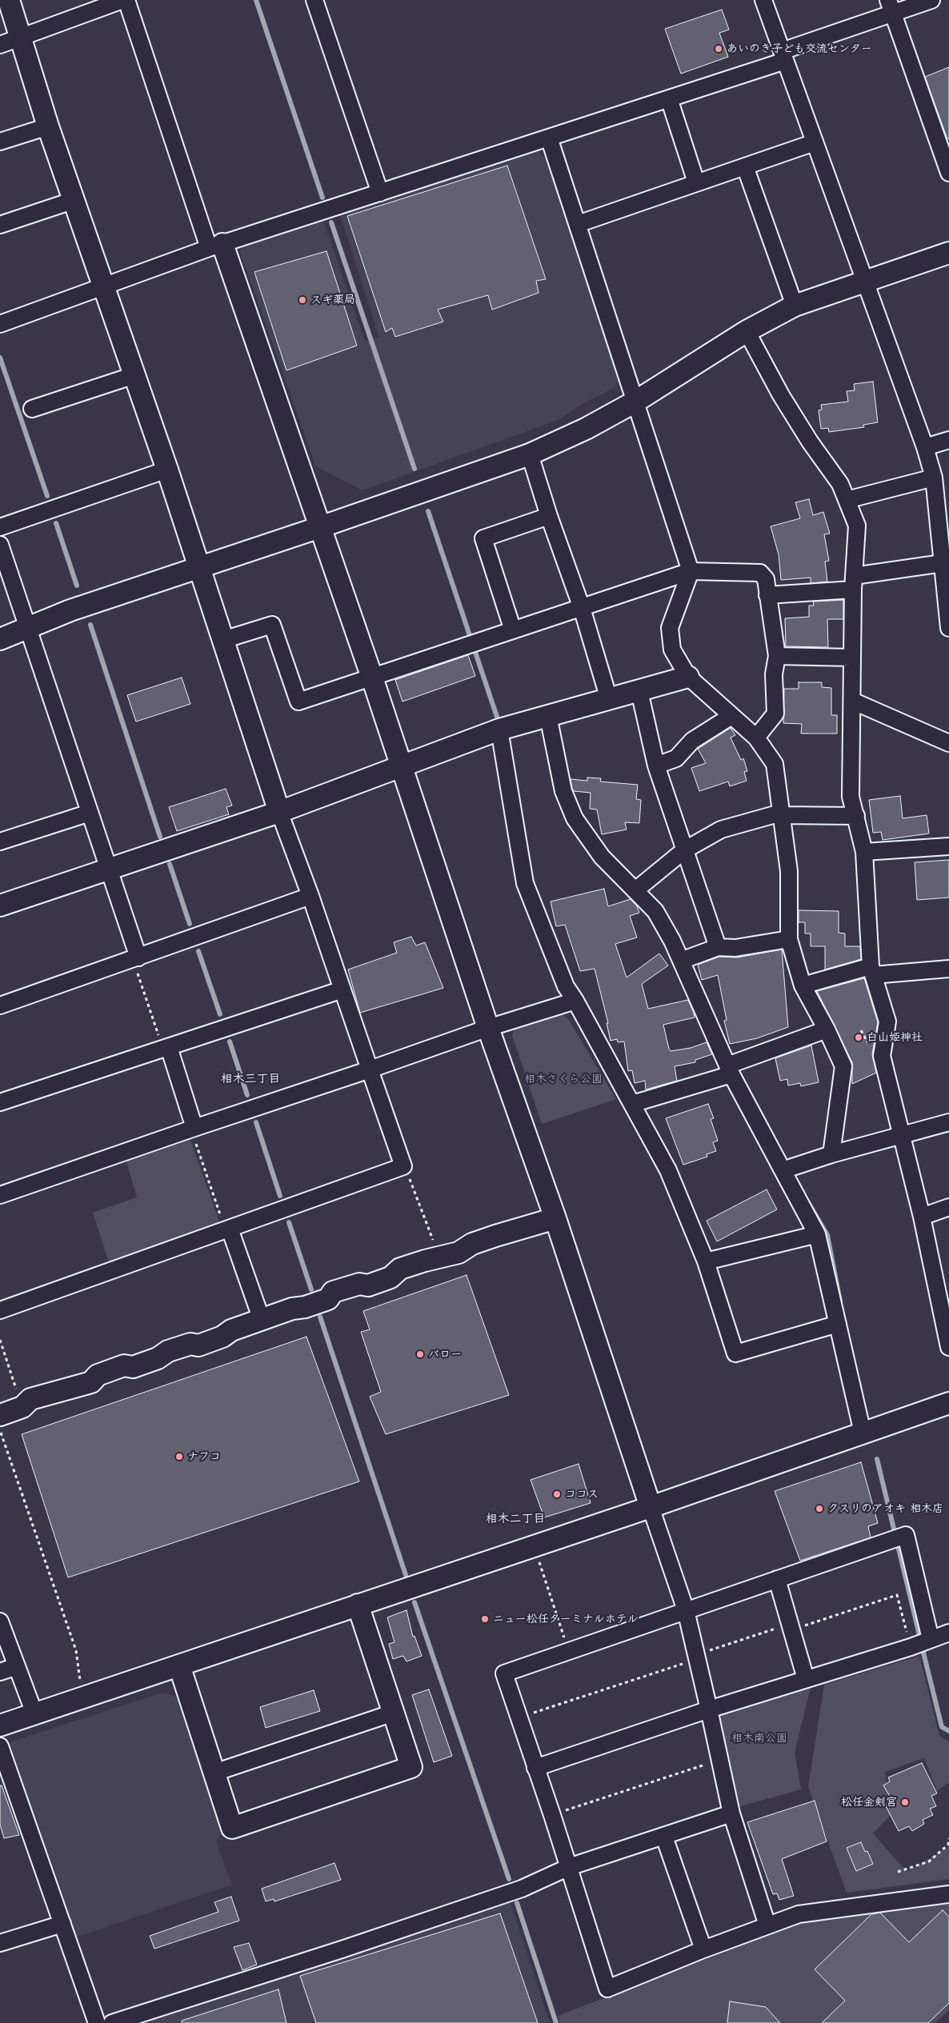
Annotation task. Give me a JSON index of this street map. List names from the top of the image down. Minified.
{"districts":["相木三丁目","相木二丁目"],"parks":["相木さくら公園","相木南公園"],"places":["あいのき子ども交流センター","スギ薬局","白山姫神社","バロー","ナフコ","ココス","クスリのアオキ 相木店","ニュー松任ターミナルホテル","松任金剣宮"]}
